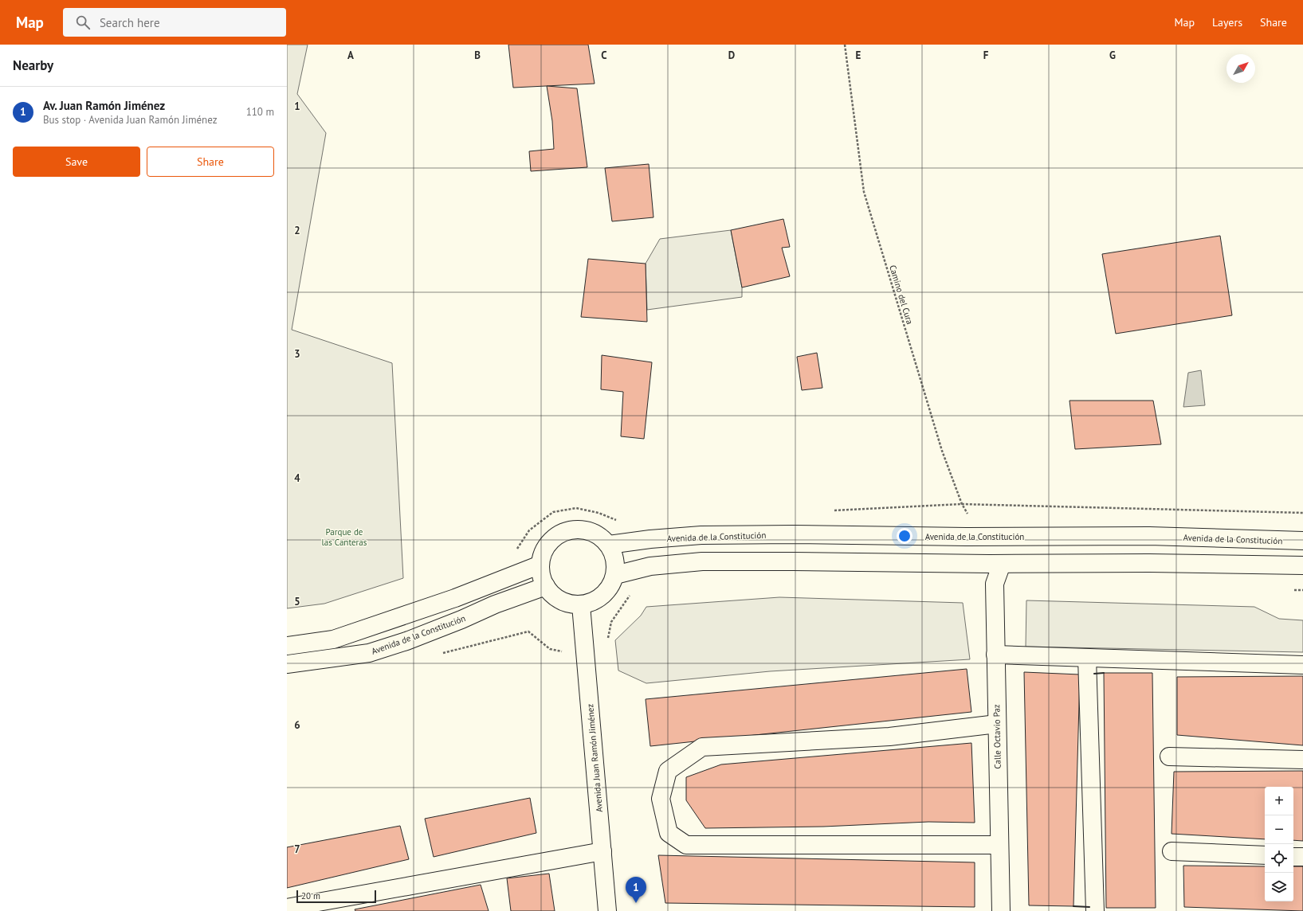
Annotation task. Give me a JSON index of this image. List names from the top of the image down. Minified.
{"streets":{"street":["Avenida de la Constitución","Calle Octavio Paz","Avenida Juan Ramón Jiménez"],"path":["Camino del Cura"]},"crossings":[["Camino del Cura","Avenida de la Constitución"],["Avenida de la Constitución","Avenida Juan Ramón Jiménez"]],"parks":["Parque de las Canteras"],"scale_bar":"20 m","north":"top right","page":{"header":"Map","search":"Search here","nav":["Map","Layers","Share"],"heading":"Nearby","list":[{"mark":"1","name":"Av. Juan Ramón Jiménez","note":"Bus stop · Avenida Juan Ramón Jiménez","value":"110 m"}],"buttons":["Save","Share"],"map_buttons":["+","−"],"pins":"1","scale":"20 m"},"grid":{"columns":["A","B","C","D","E","F","G"],"rows":["1","2","3","4","5","6","7"]}}
